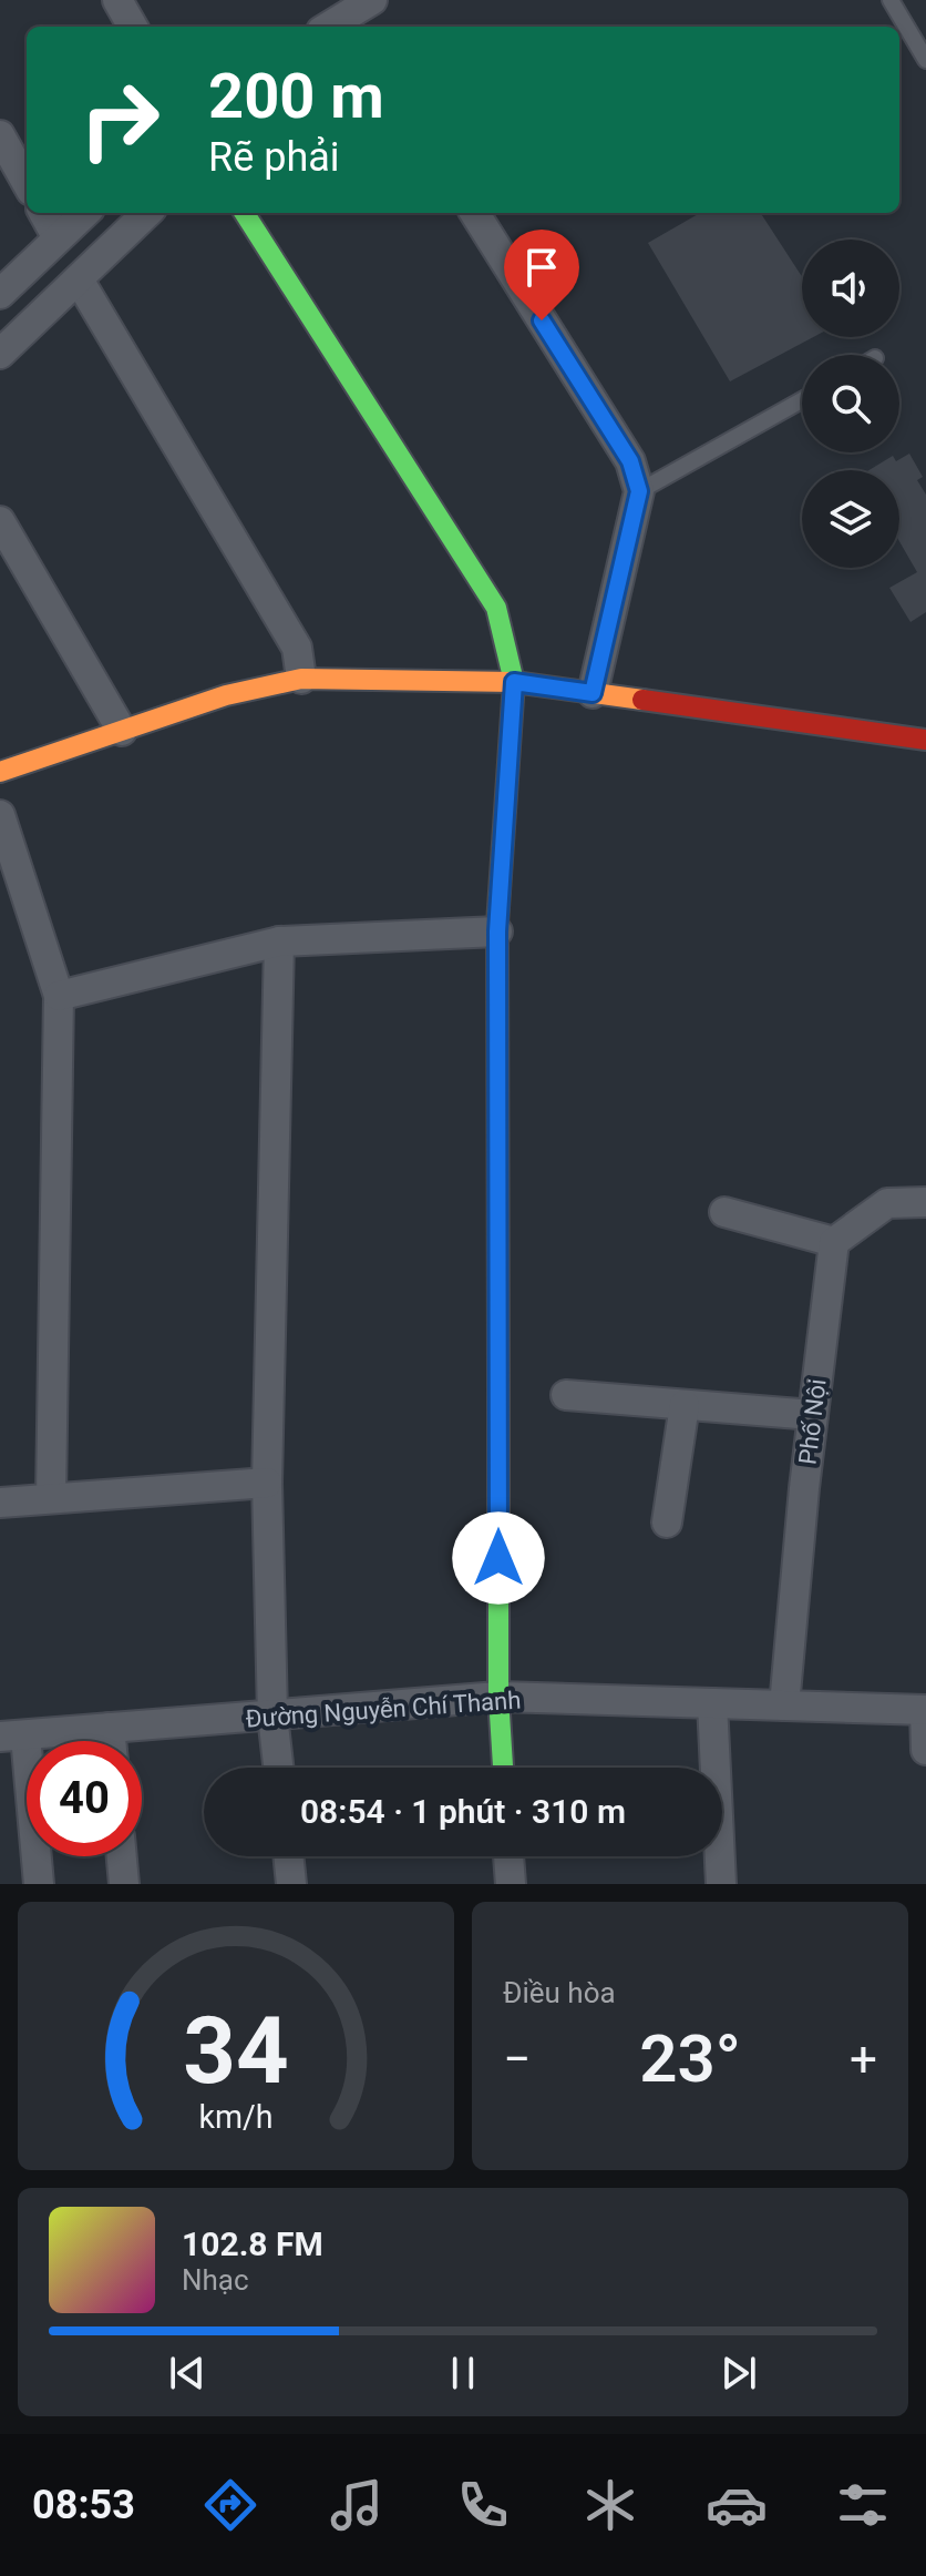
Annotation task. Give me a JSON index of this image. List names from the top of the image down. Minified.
{"streets":{"street":["Phố Nội","Đường Nguyễn Chí Thanh"]},"crossings":[["Phố Nội","Đường Nguyễn Chí Thanh"]],"page":{"turn":["200 m","Rẽ phải"],"limit":"40","trip":"08:54 · 1 phút · 310 m","tile":"Điều hòa","heat":["−","23°","+"],"song":["102.8 FM","Nhạc"],"tabs":"08:53","gauge":["34","km/h"]}}
